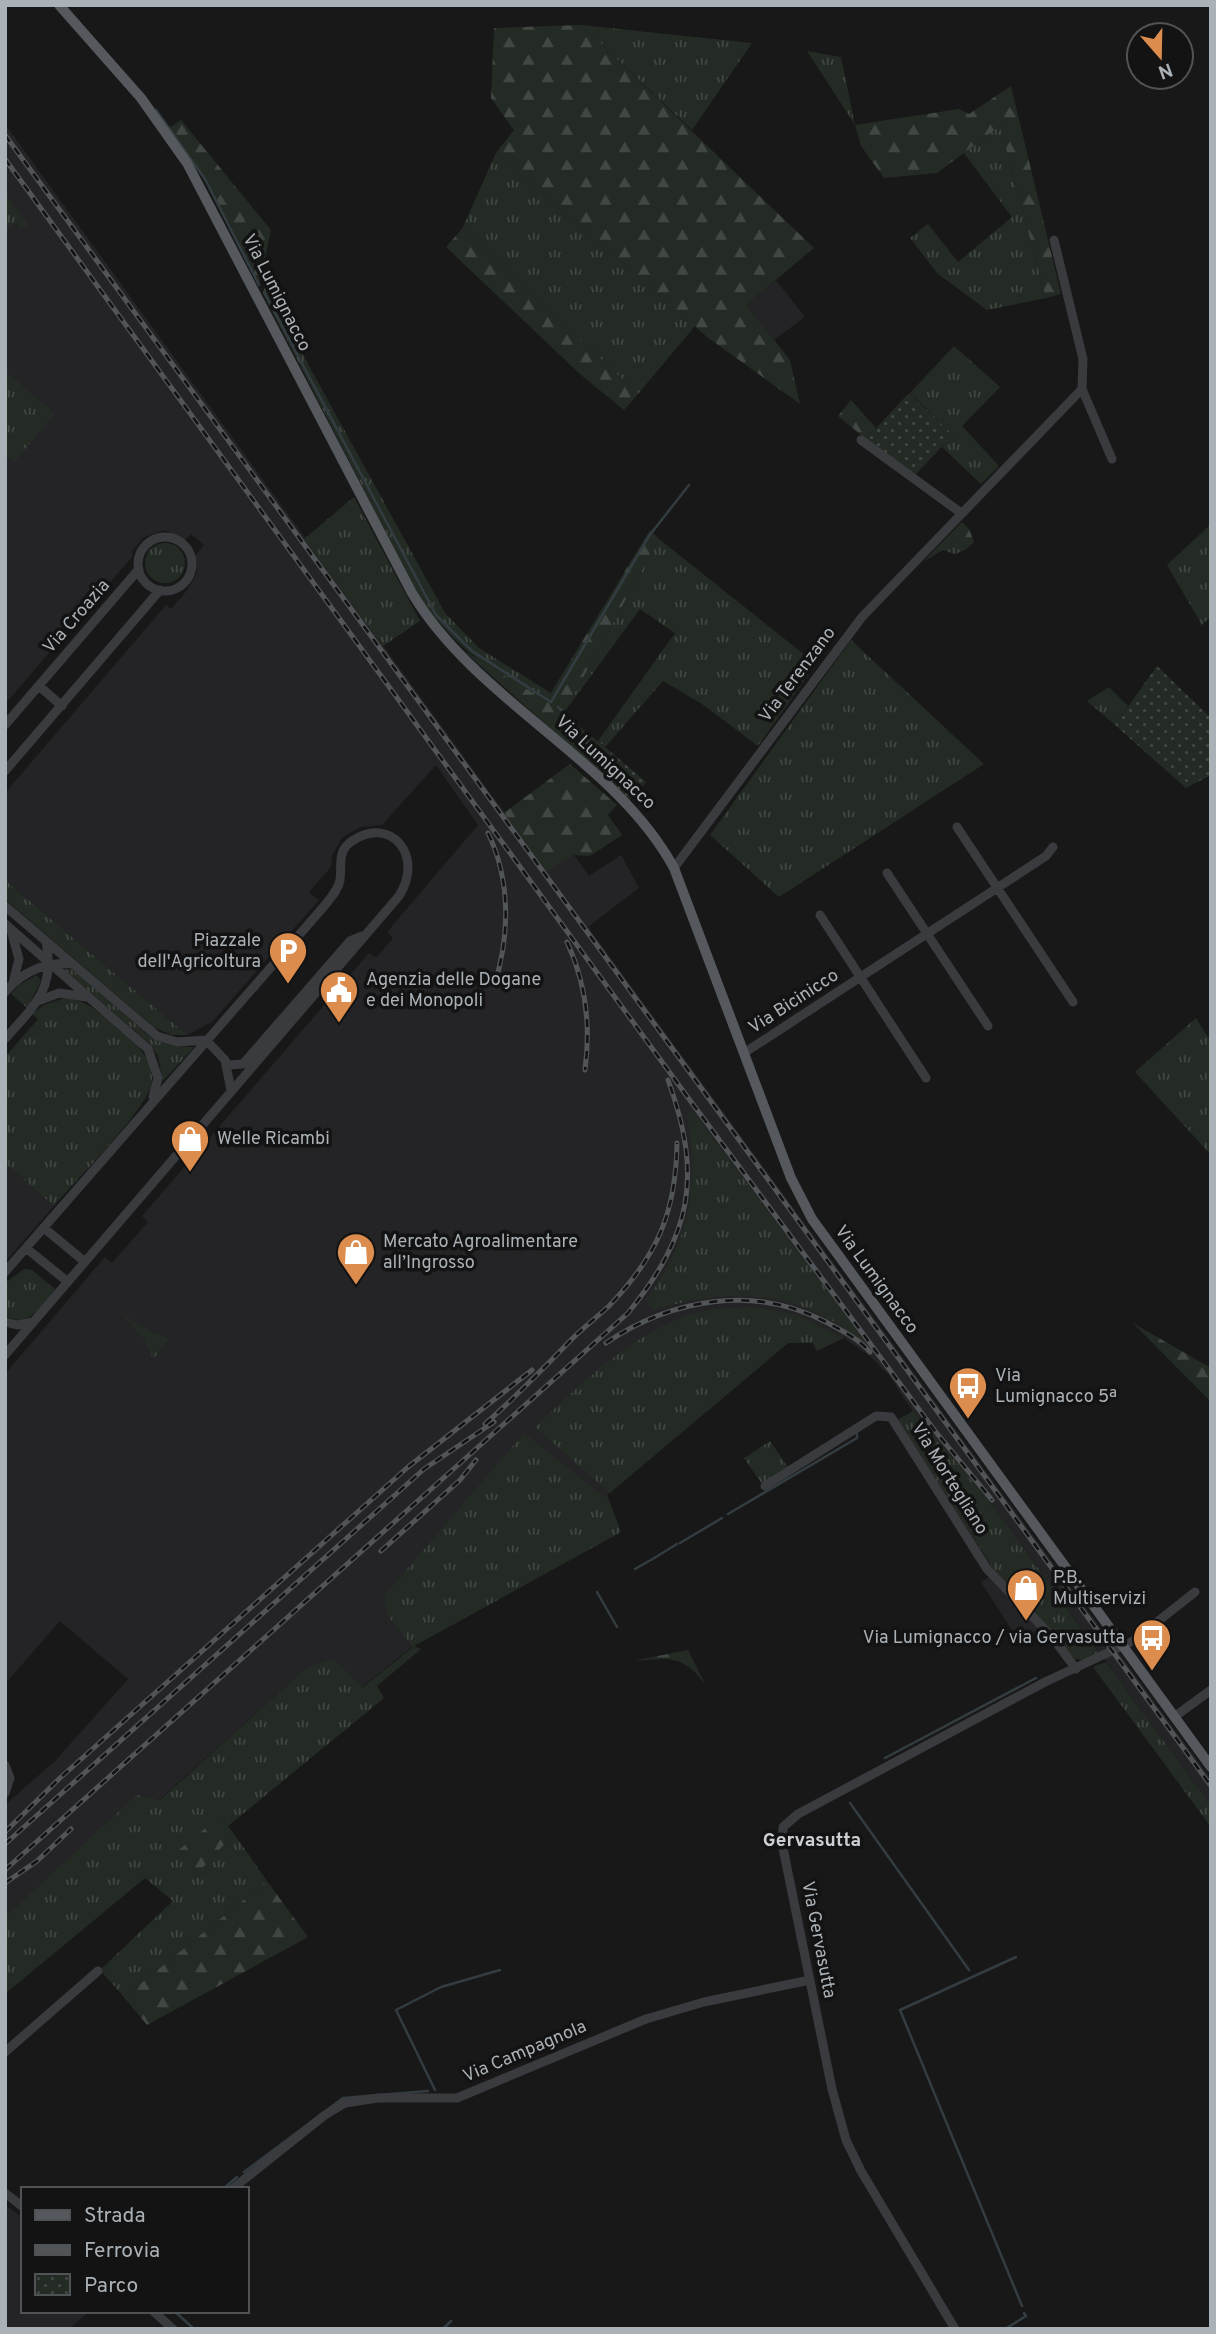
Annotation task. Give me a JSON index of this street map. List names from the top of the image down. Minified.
{"streets":{"main road":["Via Lumignacco"],"street":["Via Croazia","Via Terenzano","Via Bicinicco","Via Mortegliano","Via Gervasutta","Via Campagnola"]},"crossings":[["Via Lumignacco","Via Terenzano"],["Via Lumignacco","Via Bicinicco"],["Via Lumignacco","Via Gervasutta"],["Via Mortegliano","Via Gervasutta"],["Via Gervasutta","Via Campagnola"]],"districts":["Gervasutta"],"places":{"parking":["Piazzale dell'Agricoltura"],"public building":["Agenzia delle Dogane e dei Monopoli"],"shop":["Welle Ricambi","Mercato Agroalimentare all’Ingrosso","P.B. Multiservizi"],"bus stop":["Via Lumignacco 5ª","Via Lumignacco / via Gervasutta"]},"legend":["Strada","Ferrovia","Parco"],"north":"bottom"}
